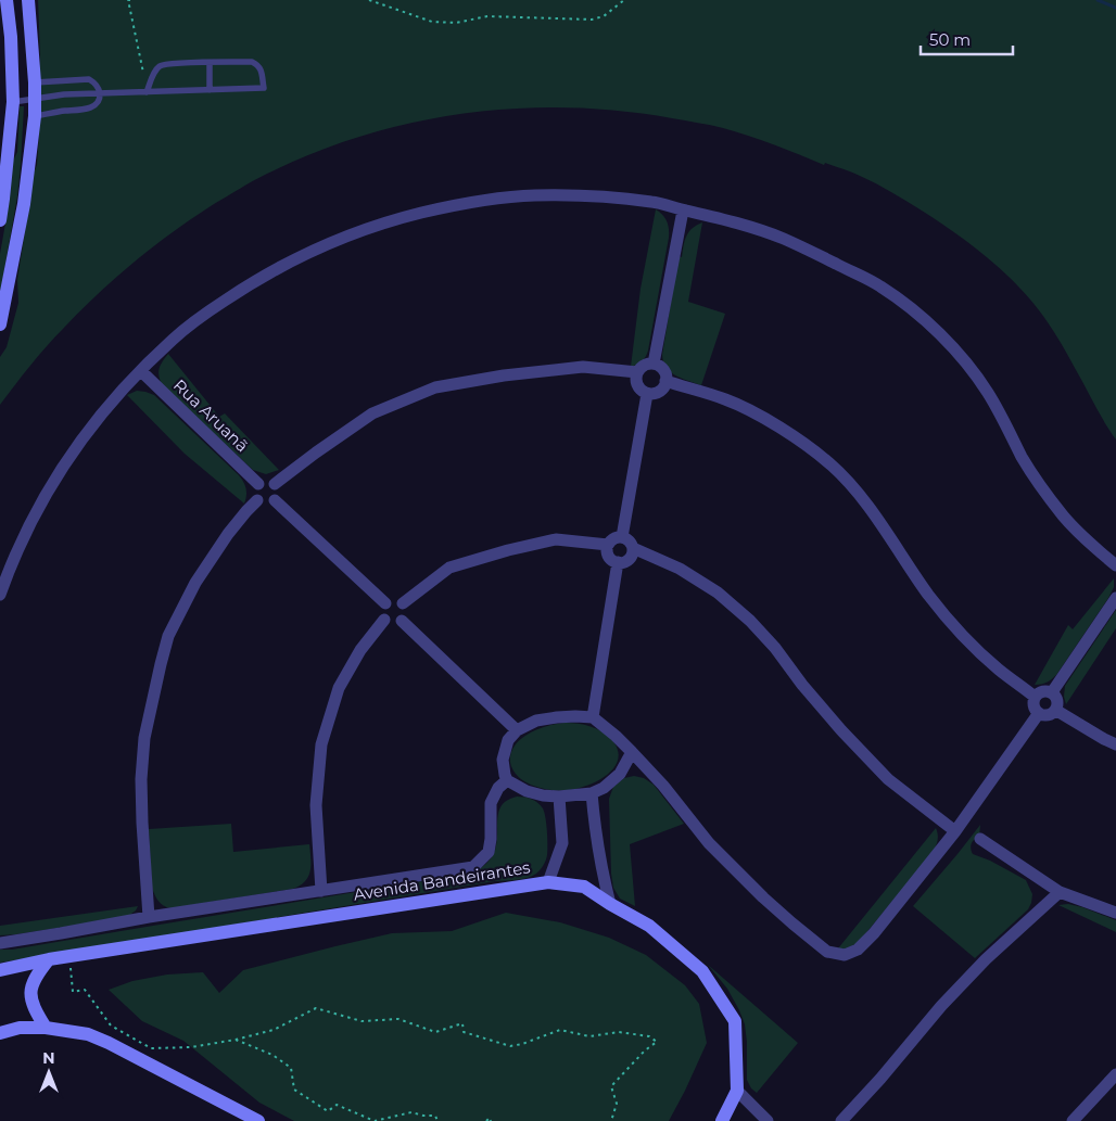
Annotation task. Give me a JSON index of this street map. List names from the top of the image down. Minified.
{"streets":{"street":["Rua Aruanã","Avenida Bandeirantes"]},"scale_bar":"50 m","north":"top"}
